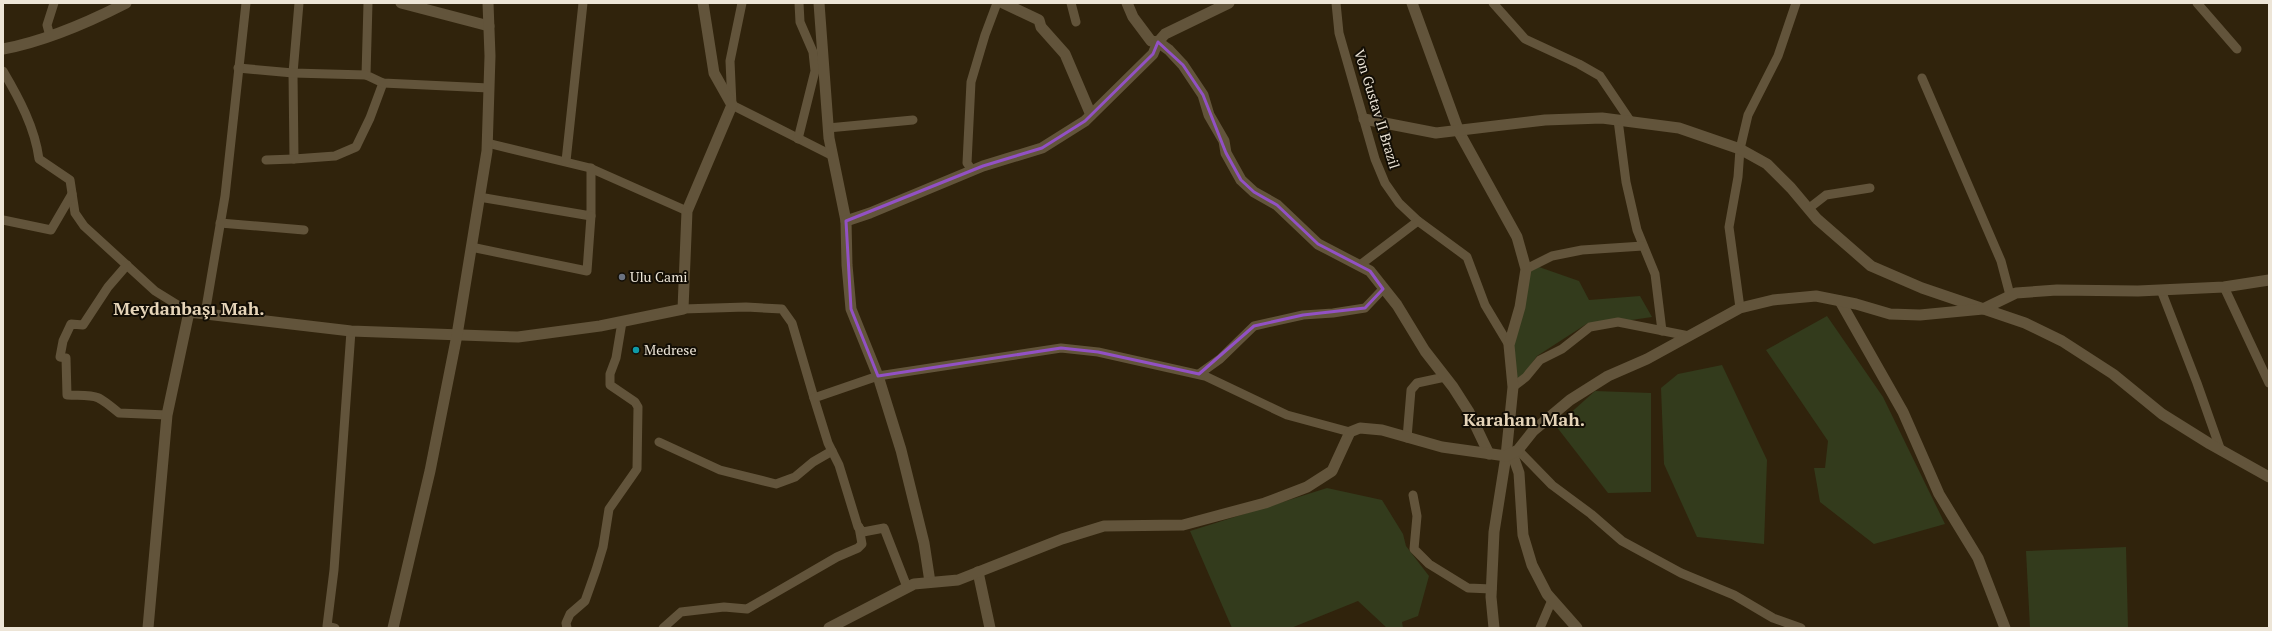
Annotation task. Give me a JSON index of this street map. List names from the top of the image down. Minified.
{"streets":{"street":["Von Gustav II Brazil"]},"districts":["Meydanbaşı Mah.","Karahan Mah."],"places":["Ulu Cami","Medrese"]}
